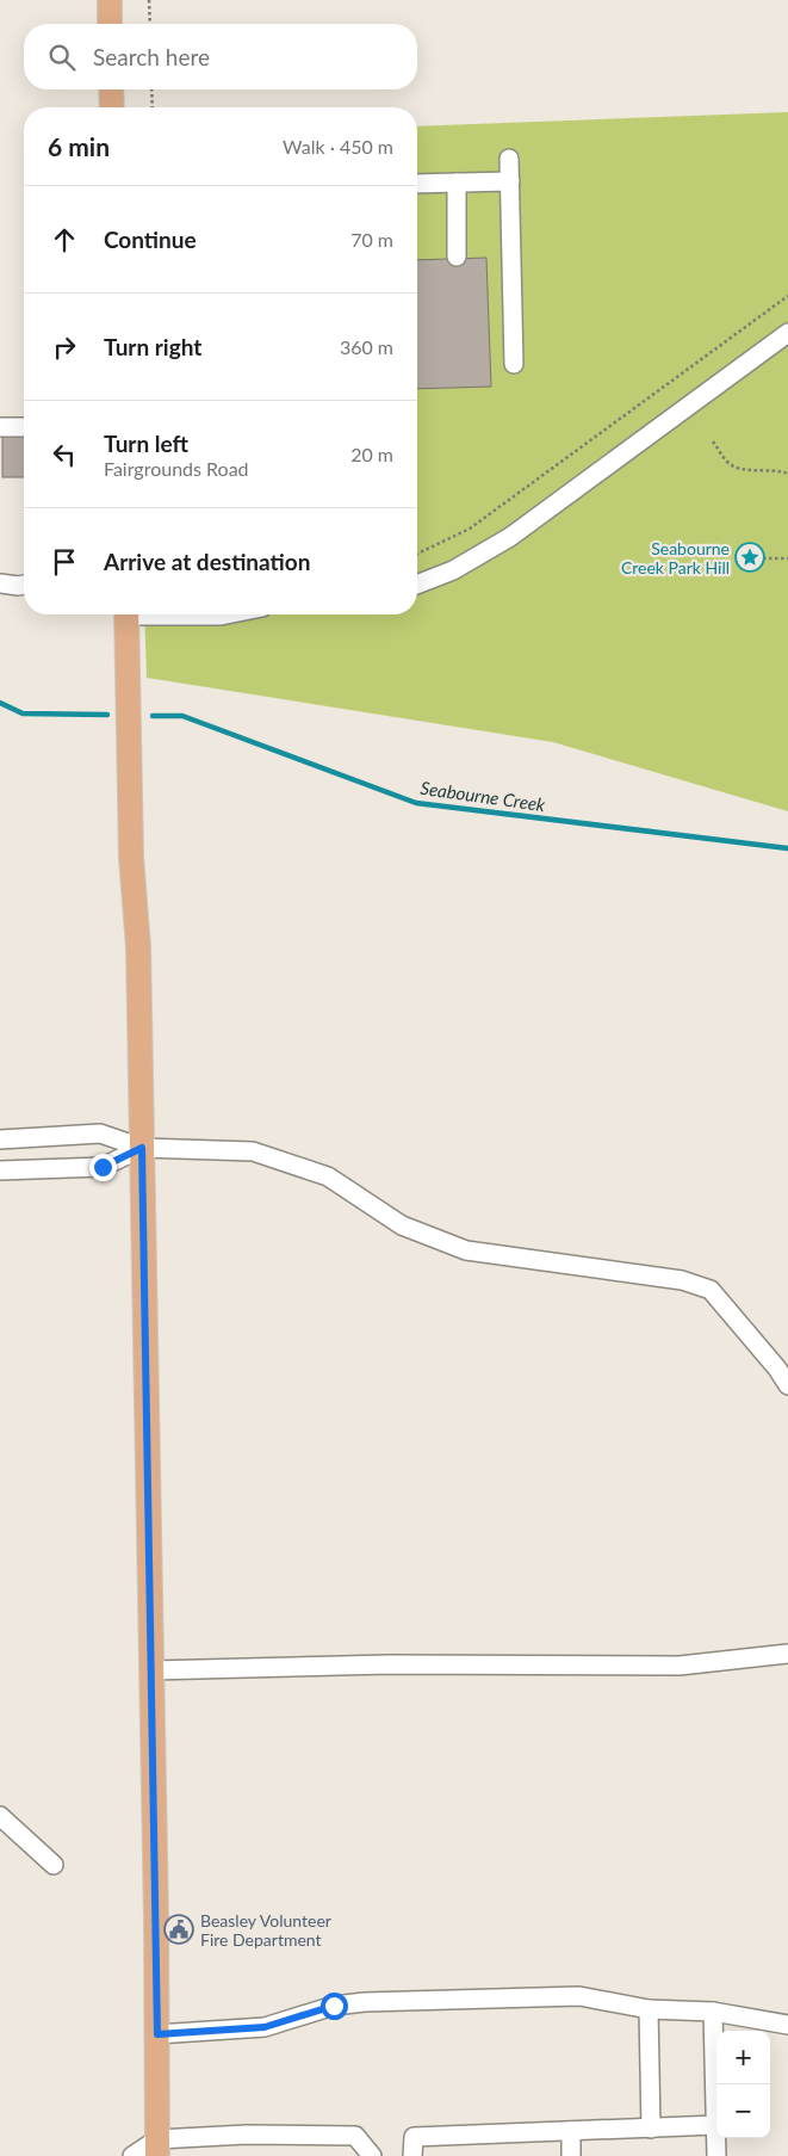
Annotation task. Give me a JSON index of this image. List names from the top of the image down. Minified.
{"water":["Seabourne Creek"],"places":{"place":["Seabourne Creek Park Hill"],"public building":["Beasley Volunteer Fire Department"]},"page":{"search":"Search here","heading":["6 min","Walk · 450 m"],"list":[["Continue","70 m"],["Turn right","360 m"],["Turn left","Fairgrounds Road","20 m"],"Arrive at destination"],"map_buttons":["+","−"]}}
